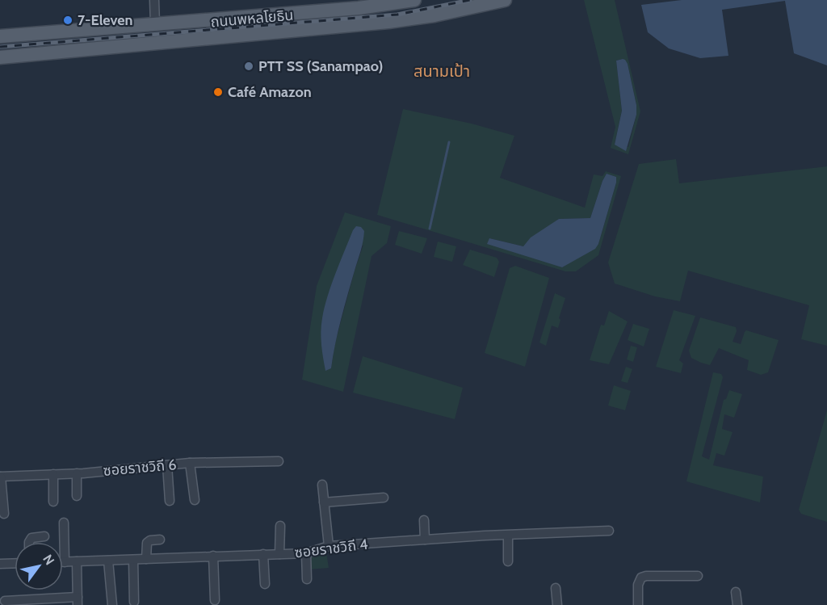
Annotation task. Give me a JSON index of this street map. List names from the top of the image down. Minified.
{"streets":{"main road":["ถนนพหลโยธิน"],"street":["ซอยราชวิถี 6","ซอยราชวิถี 4"]},"districts":["สนามเป้า"],"places":["7-Eleven","PTT SS (Sanampao)","Café Amazon"],"north":"top right"}
